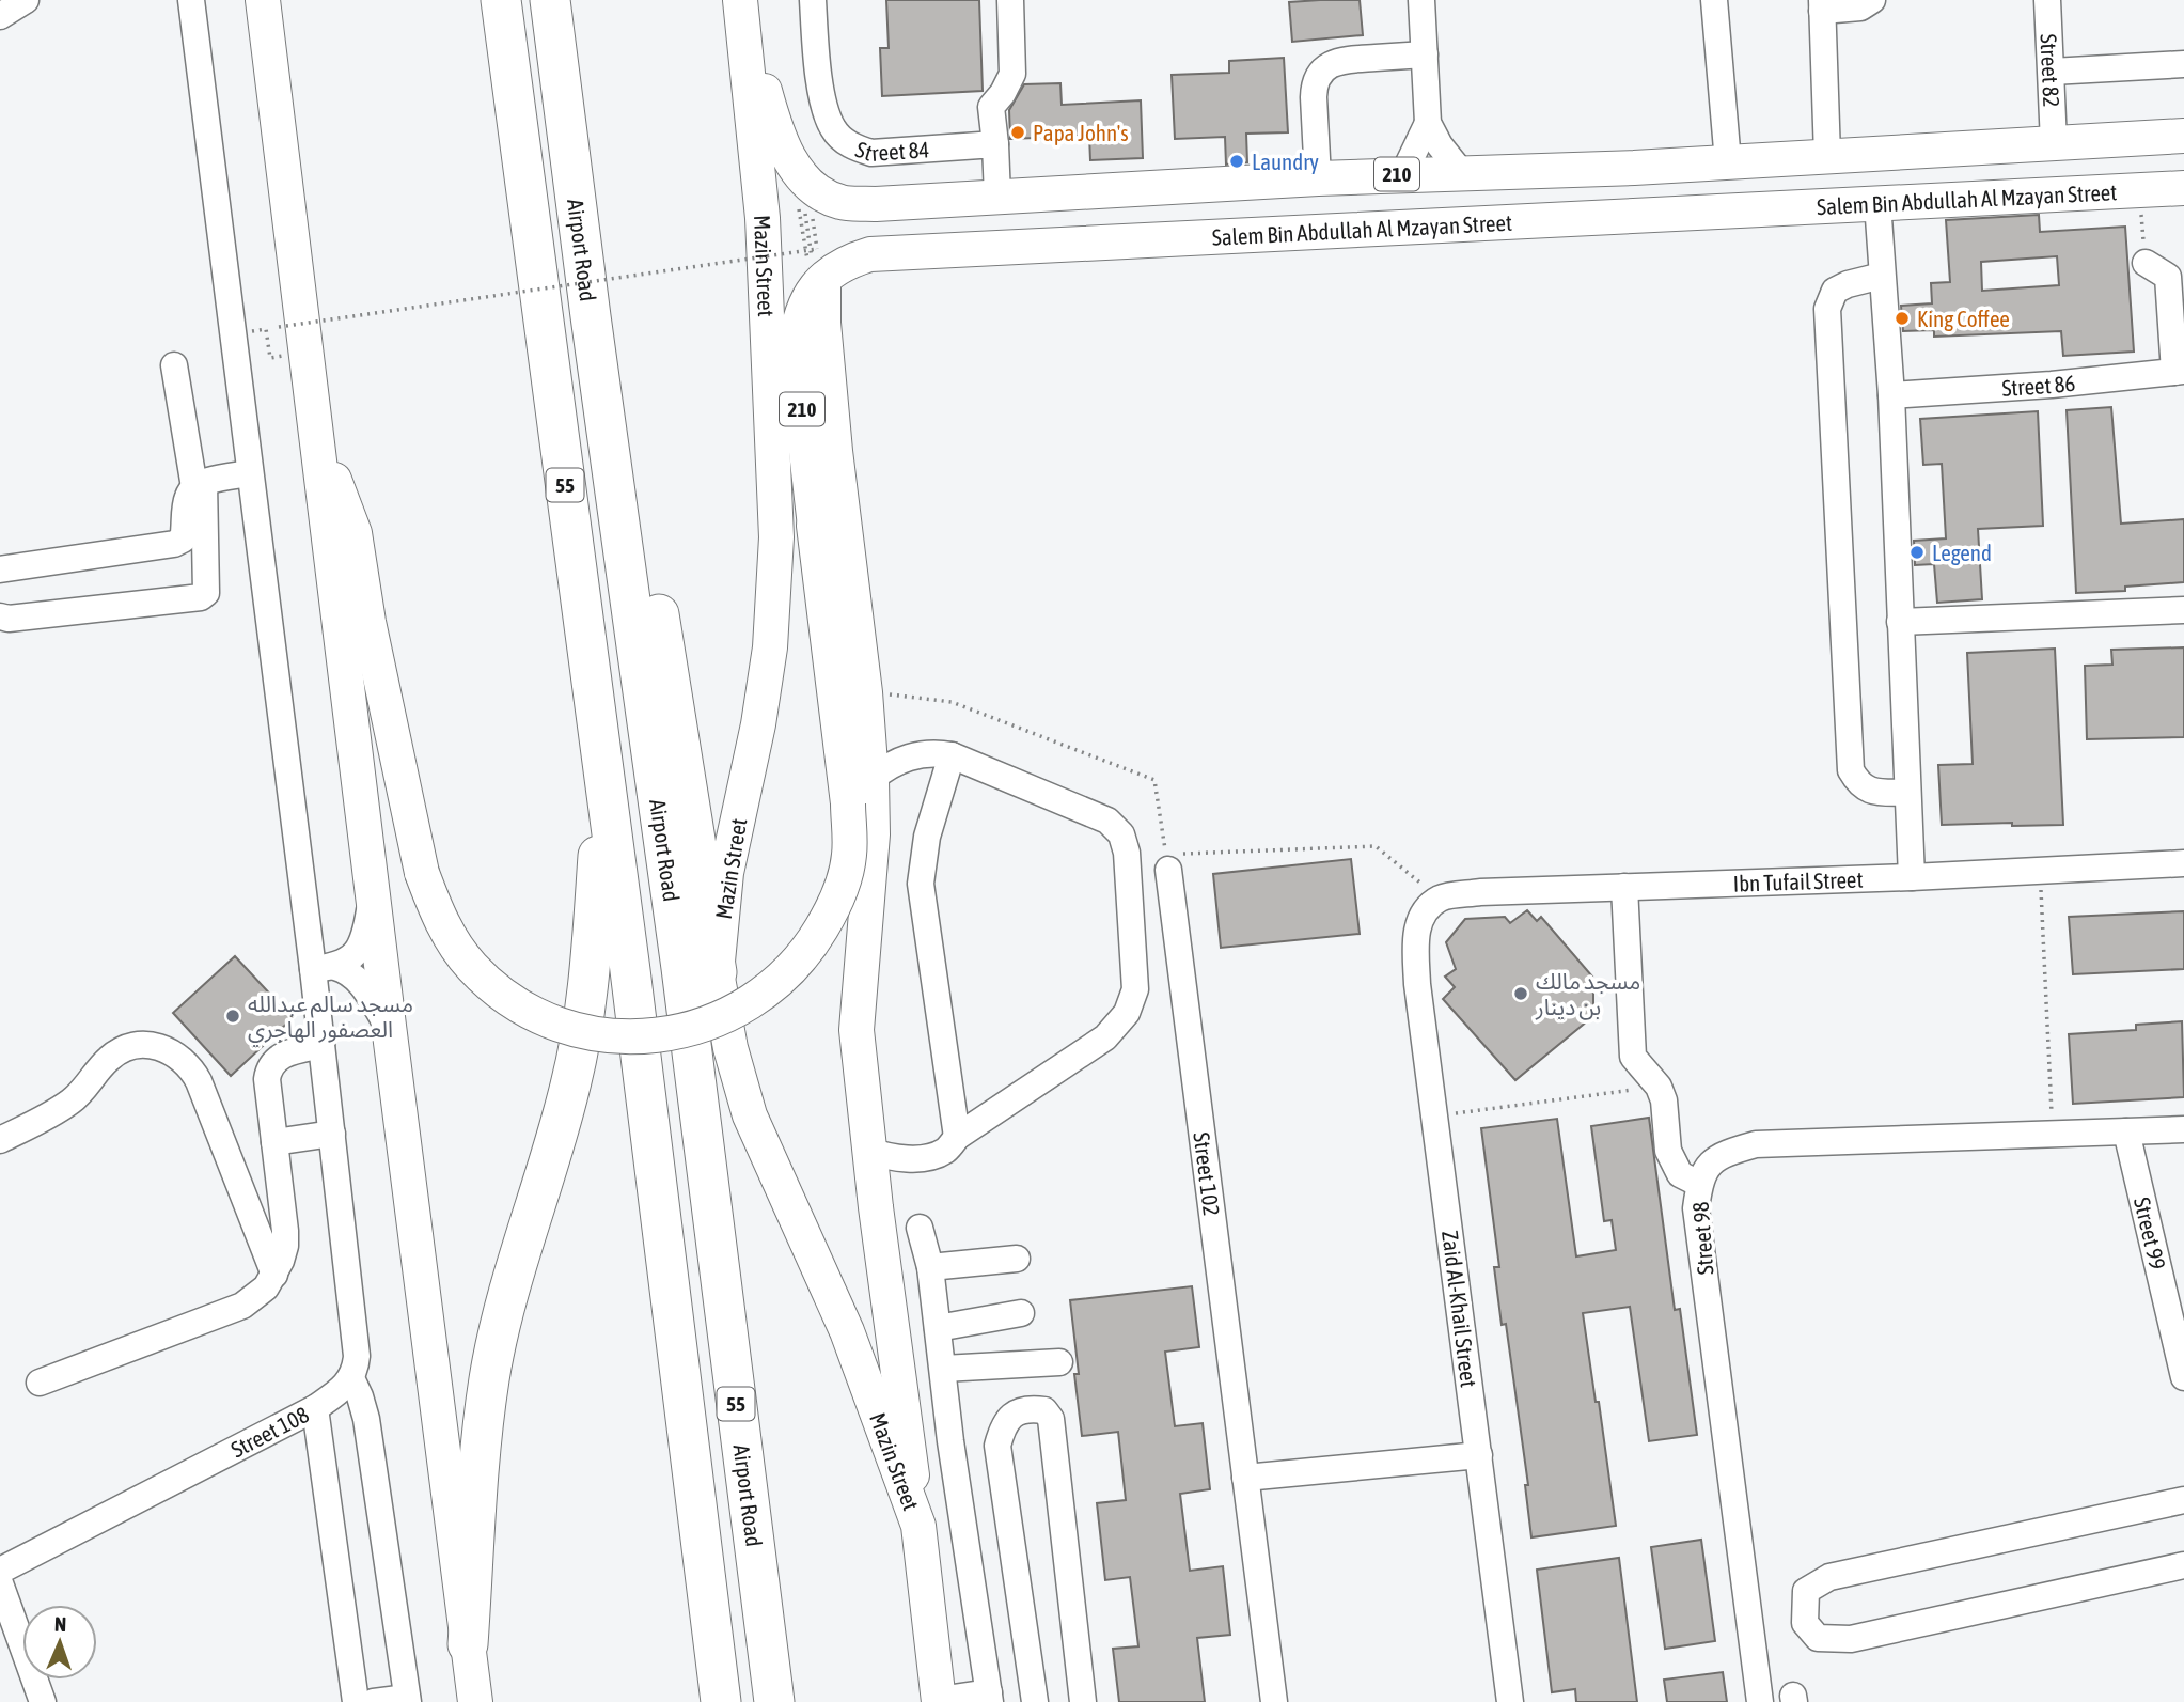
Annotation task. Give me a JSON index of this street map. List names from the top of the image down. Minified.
{"streets":{"highway":["Airport Road","55"],"main road":["210","Salem Bin Abdullah Al Mzayan Street","Mazin Street"],"street":["Street 82","Street 84","Street 86","Ibn Tufail Street","Street 102","Street 99","Street 98","Zaid Al-Khail Street","Street 108"]},"crossings":[["Street 82","210"],["Ibn Tufail Street","Zaid Al-Khail Street"],["Street 99","Street 98"]],"places":["Papa John's","Laundry","King Coffee","Legend","مسجد مالك بن دينار","مسجد سالم عبدالله العصفور الهاجري"],"north":"top"}
